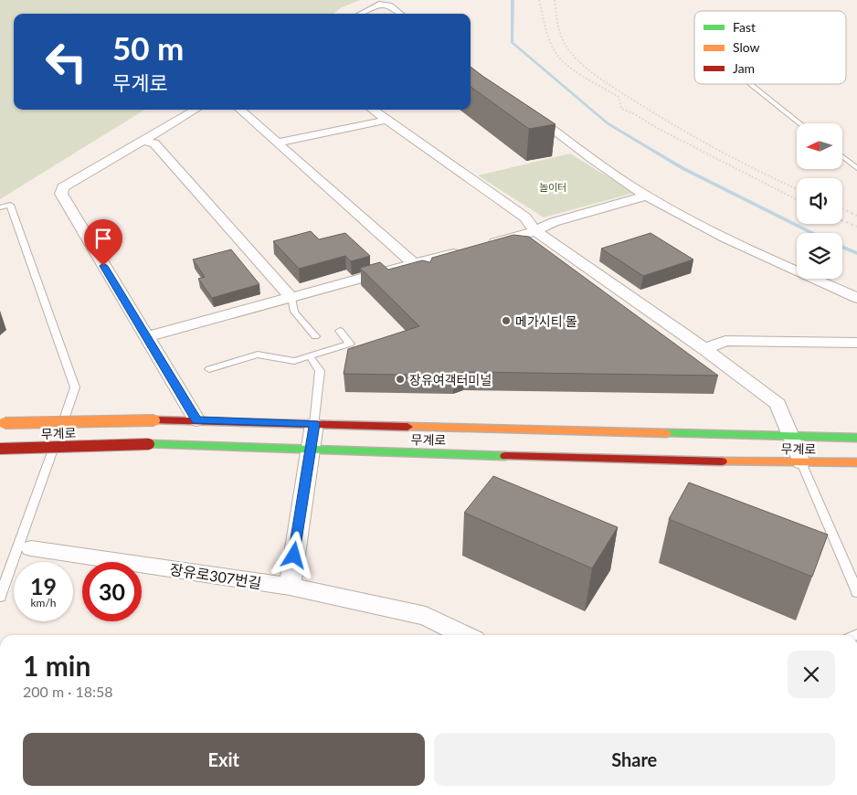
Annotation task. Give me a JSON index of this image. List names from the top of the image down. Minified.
{"streets":{"main road":["무계로"],"street":["장유로307번길"]},"parks":["놀이터"],"places":["메가시티 몰","장유여객터미널"],"legend":["Fast","Slow","Jam"],"north":"left","page":{"turn":["50 m","무계로"],"speed":"19 km/h","limit":"30","heading":["1 min","200 m · 18:58"],"buttons":["Exit","Share"]}}
